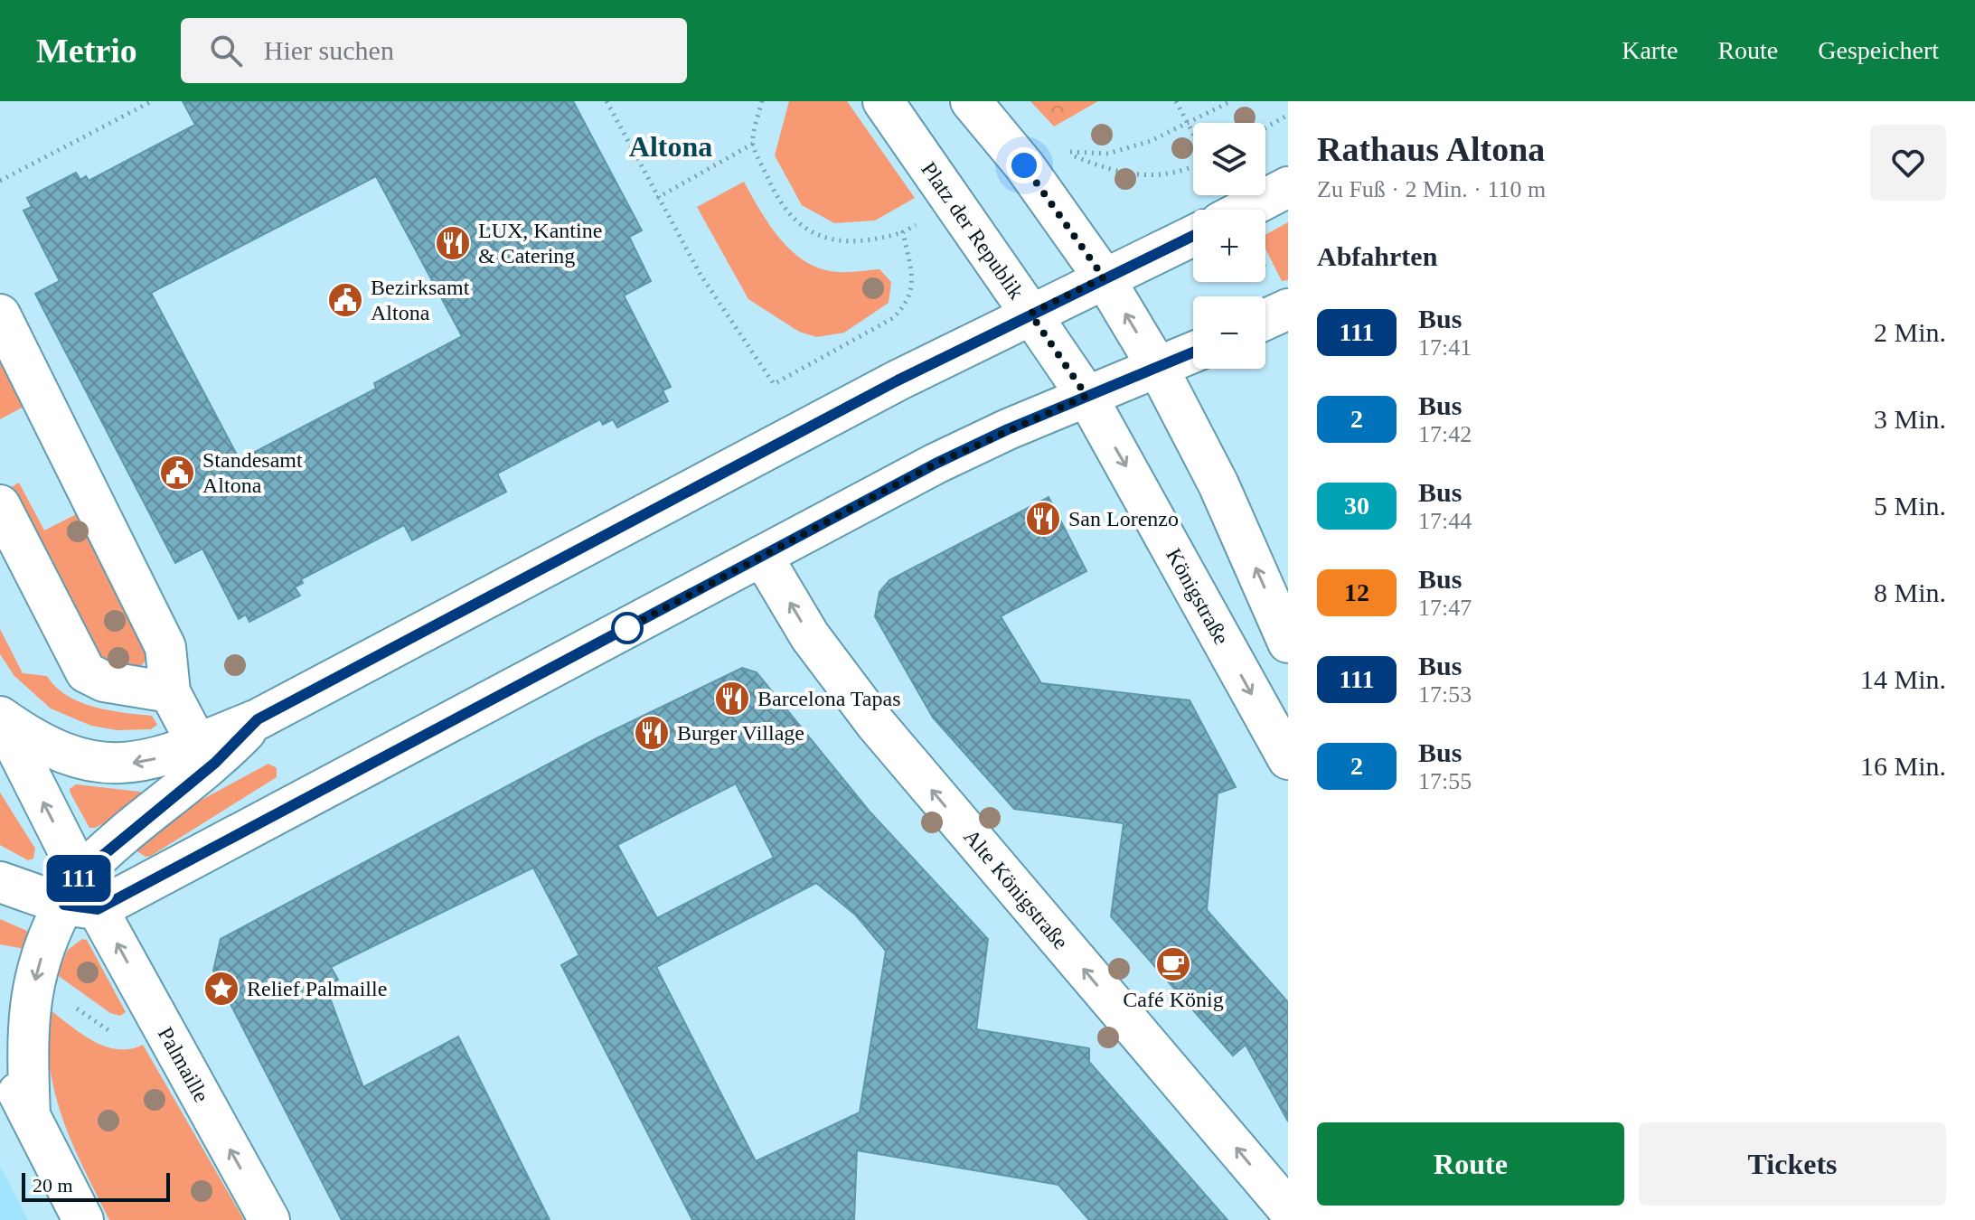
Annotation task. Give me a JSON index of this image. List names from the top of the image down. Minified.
{"streets":{"main road":["Platz der Republik","Königstraße","Alte Königstraße","Palmaille"]},"crossings":[["Platz der Republik","Königstraße"]],"one_way":["Alte Königstraße"],"districts":["Altona"],"places":{"restaurant":["LUX, Kantine & Catering","San Lorenzo","Barcelona Tapas","Burger Village"],"public building":["Bezirksamt Altona","Standesamt Altona"],"cafe":["Café König"],"place":["Relief Palmaille"]},"lines":["bus line 111"],"scale_bar":"20 m","page":{"header":"Metrio","search":"Hier suchen","nav":["Karte","Route","Gespeichert"],"on_map":"111","heading":[["Rathaus Altona","Zu Fuß · 2 Min. · 110 m"],"Abfahrten"],"map_buttons":["+","−"],"list":[{"mark":"111","name":"Bus","note":"17:41","value":"2 Min."},{"mark":"2","name":"Bus","note":"17:42","value":"3 Min."},{"mark":"30","name":"Bus","note":"17:44","value":"5 Min."},{"mark":"12","name":"Bus","note":"17:47","value":"8 Min."},{"mark":"111","name":"Bus","note":"17:53","value":"14 Min."},{"mark":"2","name":"Bus","note":"17:55","value":"16 Min."}],"buttons":["Route","Tickets"],"scale":"20 m"}}
